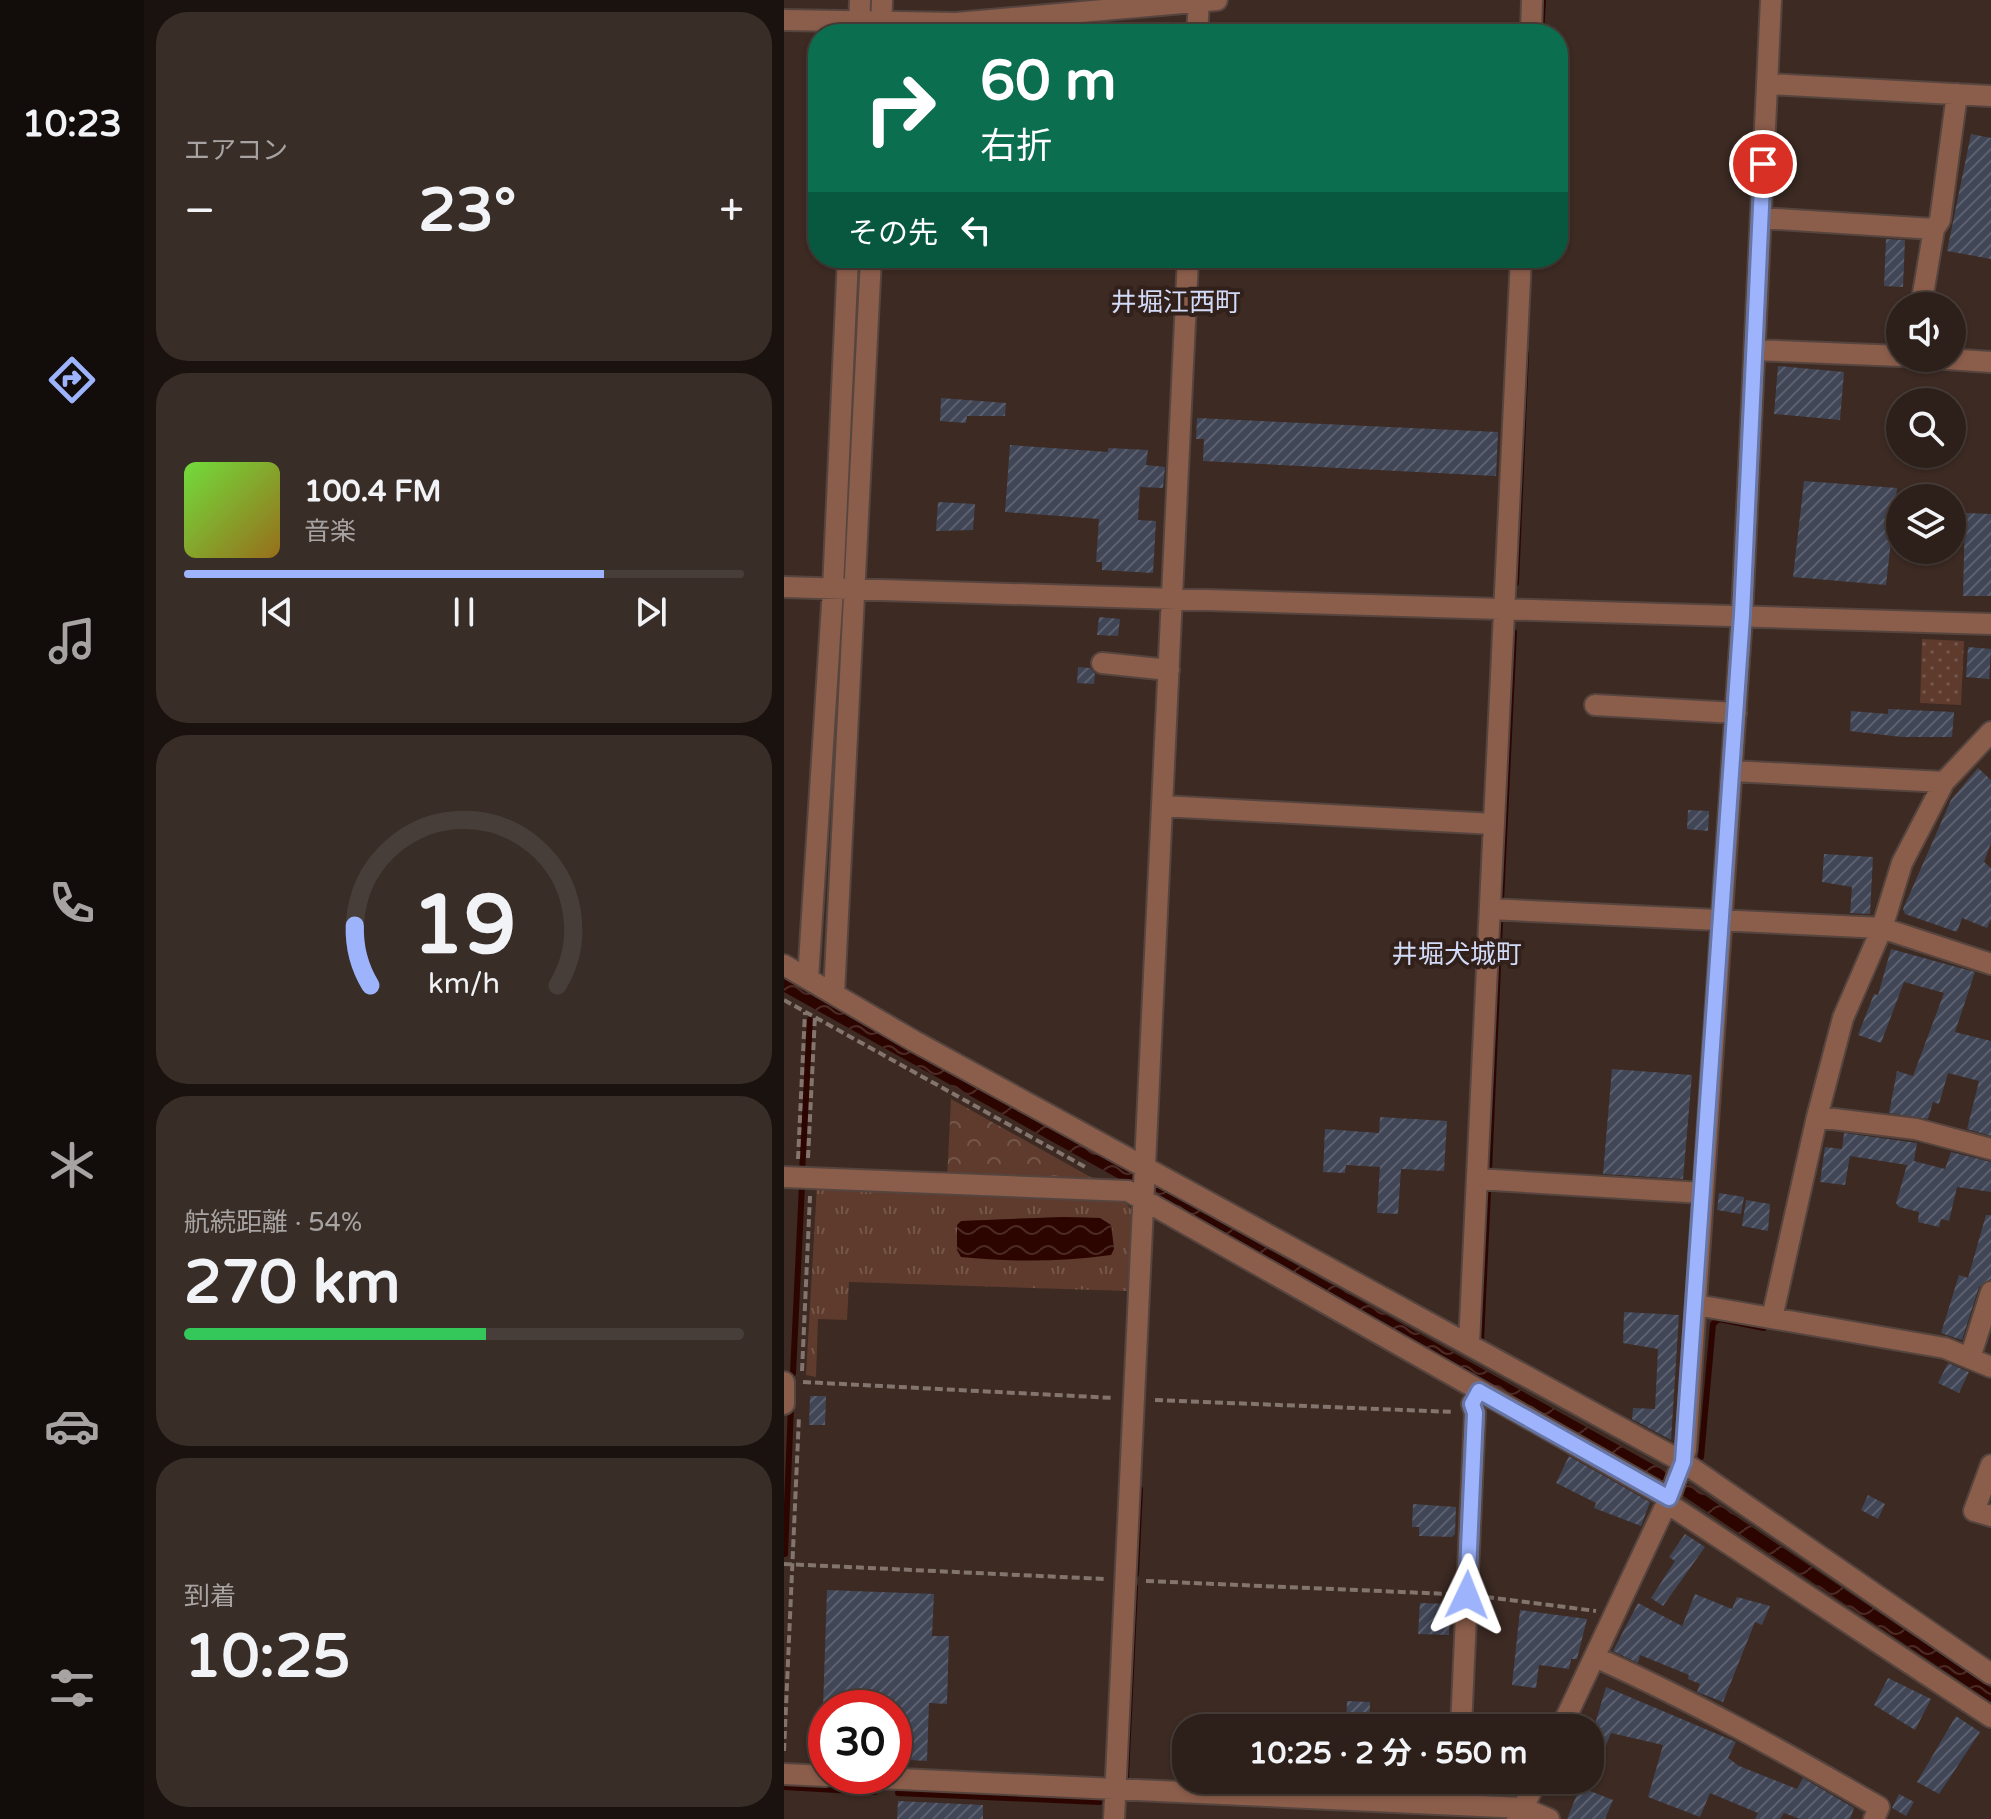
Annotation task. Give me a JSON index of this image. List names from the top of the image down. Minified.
{"districts":["井堀江西町","井堀犬城町"],"page":{"tabs":"10:23","tile":["エアコン",["航続距離 · 54%","270 km"],["到着","10:25"]],"turn":["60 m","右折"],"heat":["−","23°","+"],"then":"その先","song":["100.4 FM","音楽"],"limit":"30","trip":"10:25 · 2 分 · 550 m","gauge":["19","km/h"]}}
